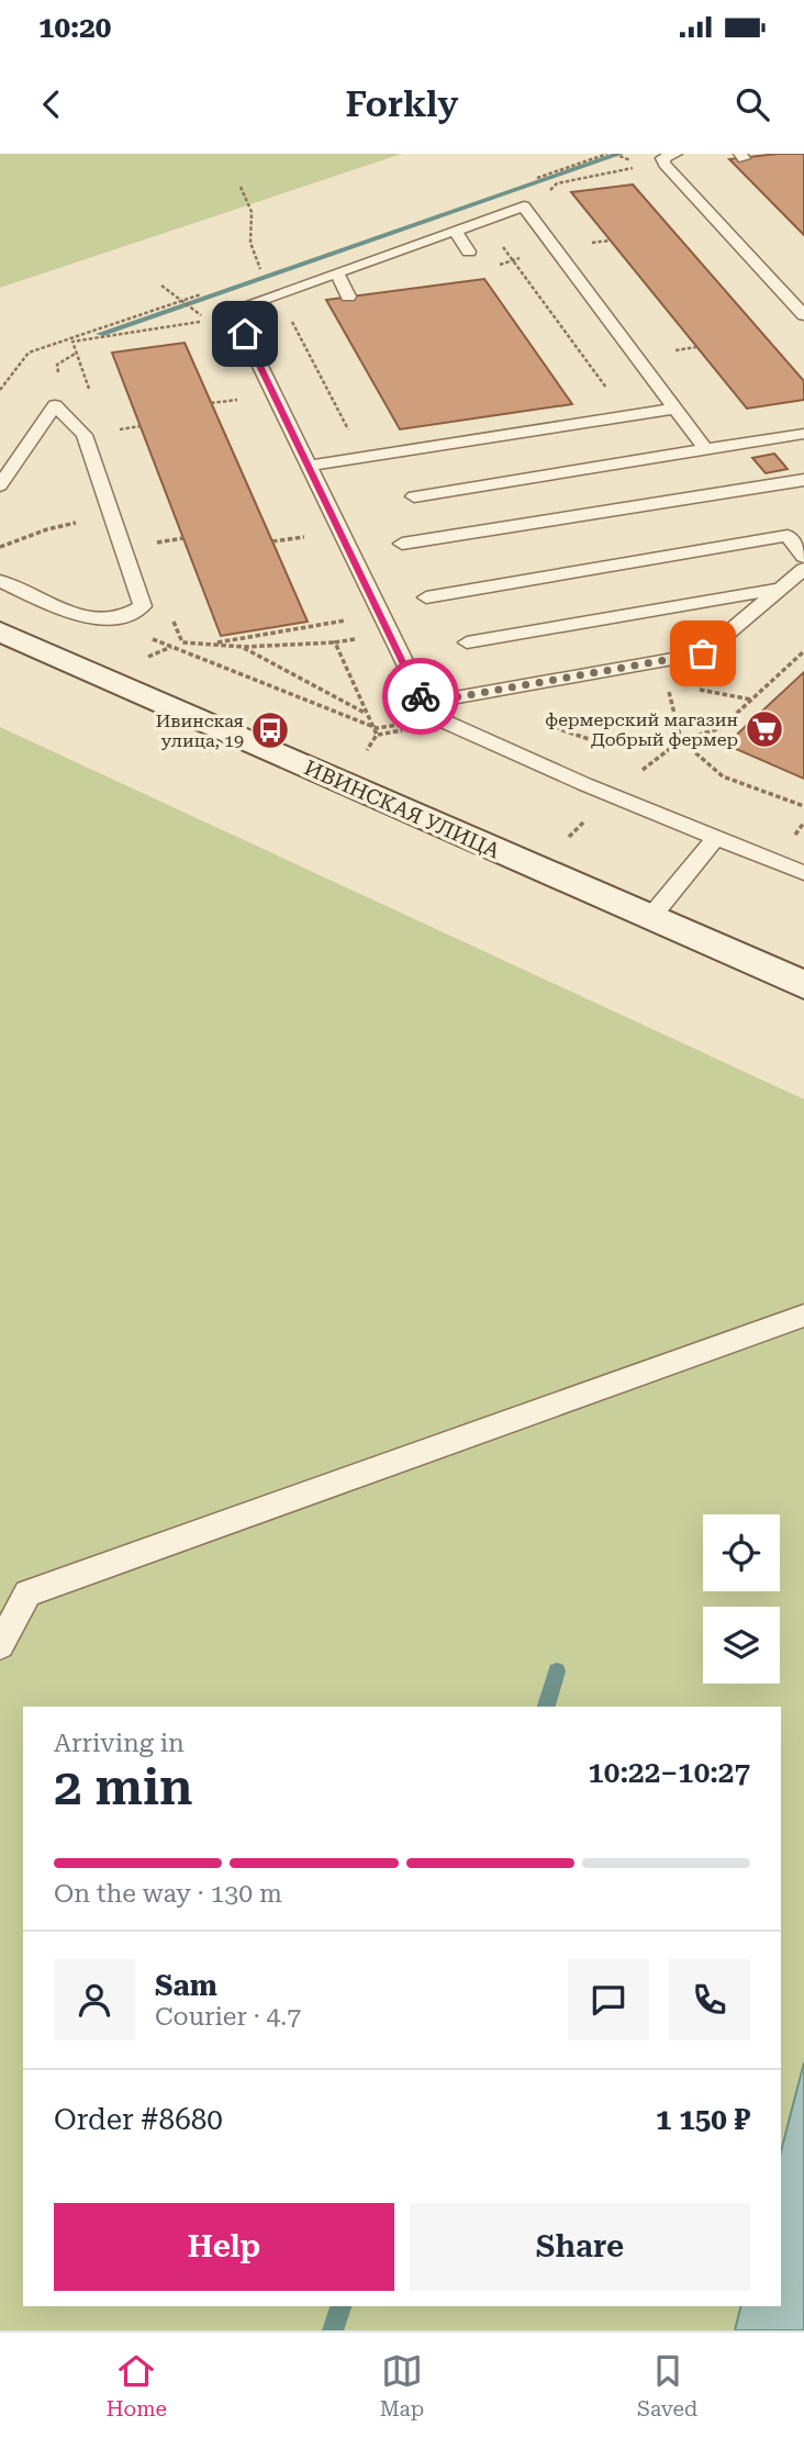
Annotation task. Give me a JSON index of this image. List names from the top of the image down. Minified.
{"streets":{"street":["ИВИНСКАЯ УЛИЦА"]},"places":{"supermarket":["фермерский магазин Добрый фермер"],"bus stop":["Ивинская улица, 19"]},"page":{"status":"10:20","header":"Forkly","heading":["2 min","Arriving in","10:22–10:27"],"panel":["Sam","Courier · 4.7","Order #8680","1 150 ₽"],"bar":"On the way · 130 m","buttons":["Help","Share"],"tabs":["Home","Map","Saved"]}}
